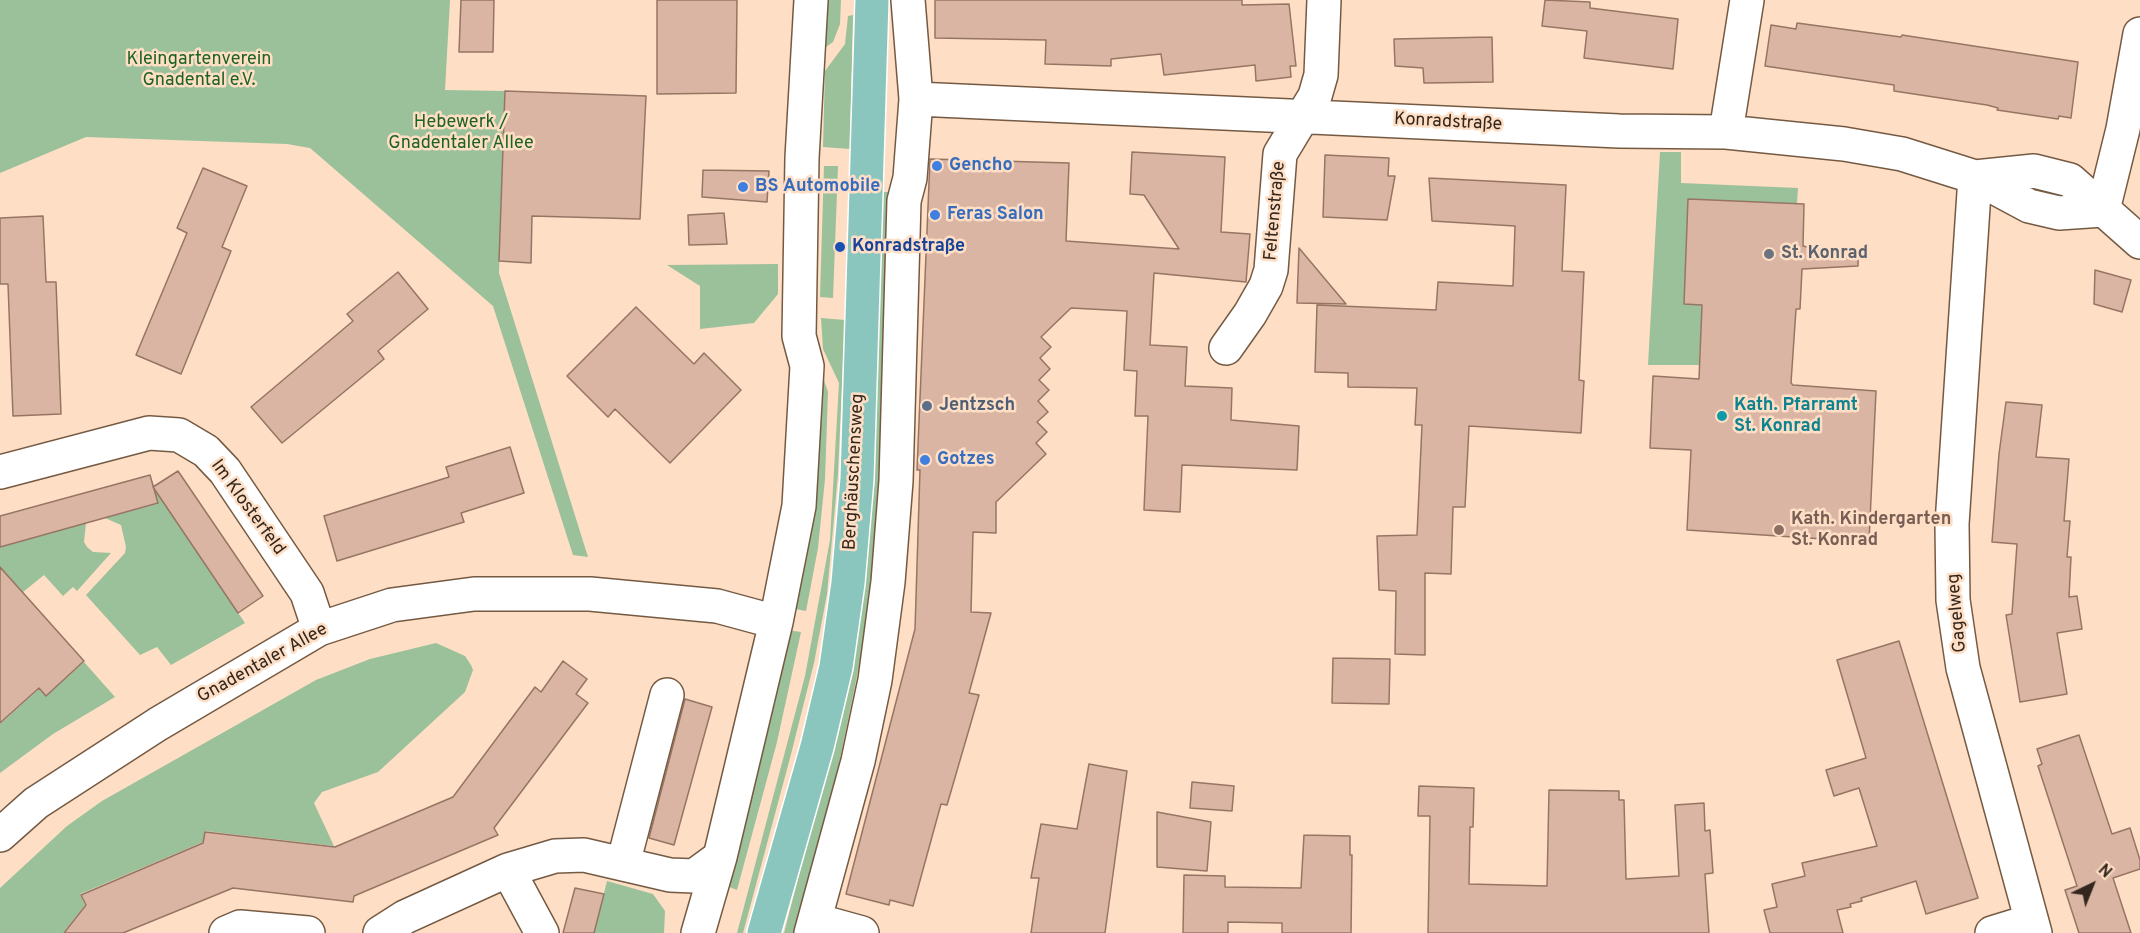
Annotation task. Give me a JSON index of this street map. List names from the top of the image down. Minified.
{"streets":{"main road":["Berghäuschensweg"],"street":["Konradstraße","Feltenstraße","Im Klosterfeld","Gagelweg","Gnadentaler Allee"]},"crossings":[["Konradstraße","Feltenstraße"],["Konradstraße","Gagelweg"],["Im Klosterfeld","Gnadentaler Allee"]],"parks":["Kleingartenverein Gnadental e.V.","Hebewerk / Gnadentaler Allee"],"places":["Gencho","BS Automobile","Feras Salon","Konradstraße","St. Konrad","Jentzsch","Kath. Pfarramt St. Konrad","Gotzes","Kath. Kindergarten St. Konrad"],"north":"top right"}
